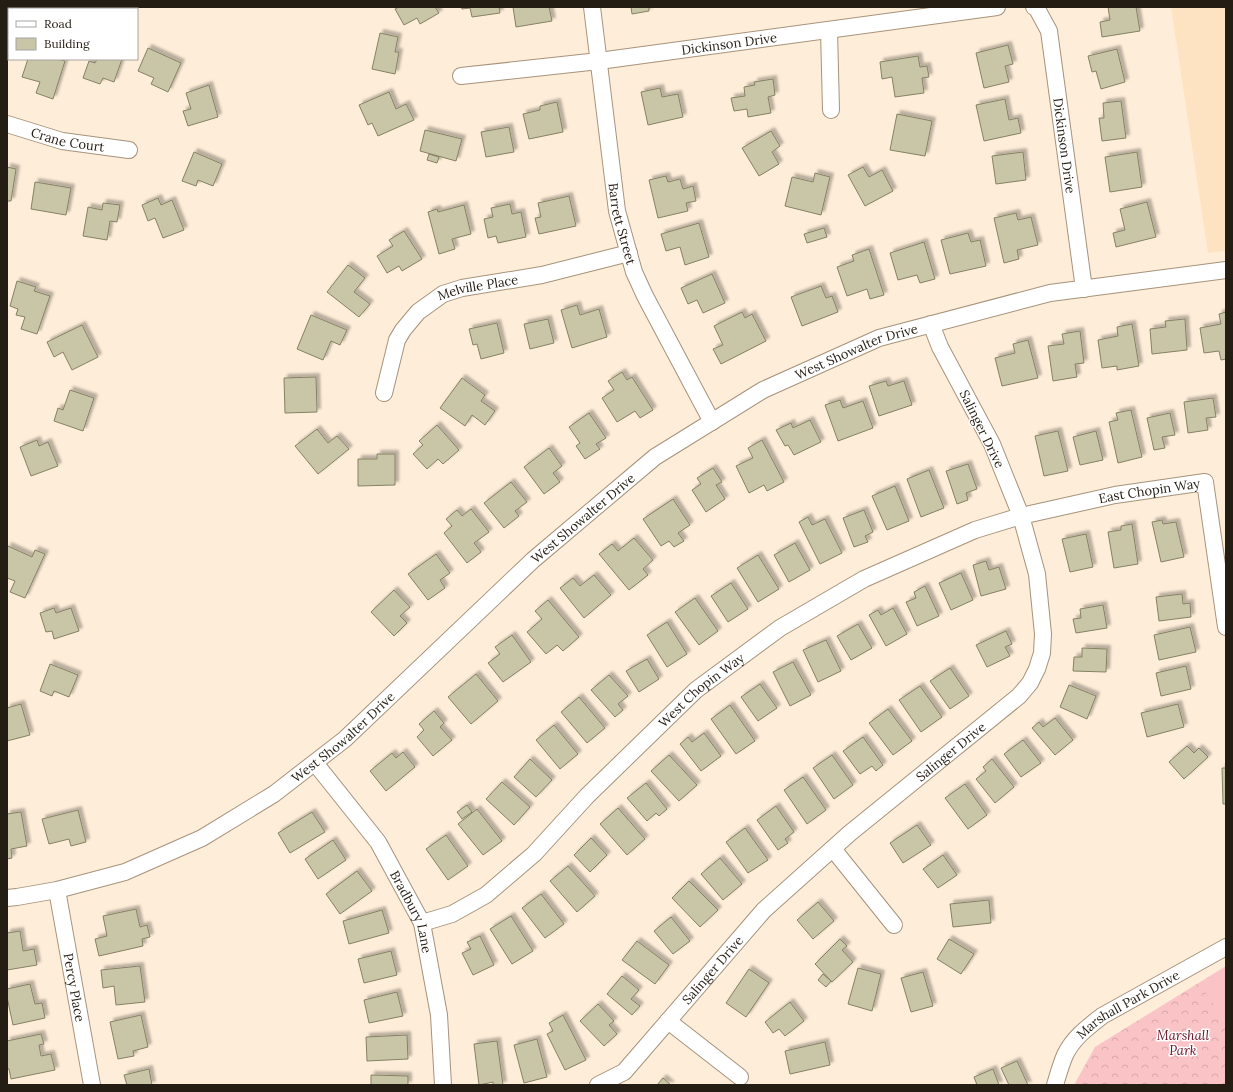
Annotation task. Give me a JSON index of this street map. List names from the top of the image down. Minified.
{"streets":{"street":["Dickinson Drive","Crane Court","Barrett Street","Melville Place","West Showalter Drive","Salinger Drive","East Chopin Way","West Chopin Way","Bradbury Lane","Percy Place","Marshall Park Drive"]},"crossings":[["Dickinson Drive","Barrett Street"],["Dickinson Drive","West Showalter Drive"],["Barrett Street","Melville Place"],["Barrett Street","West Showalter Drive"],["West Showalter Drive","Salinger Drive"],["West Showalter Drive","Bradbury Lane"],["West Showalter Drive","Percy Place"],["Salinger Drive","East Chopin Way"],["Salinger Drive","West Chopin Way"],["East Chopin Way","West Chopin Way"],["West Chopin Way","Bradbury Lane"]],"parks":["Marshall Park"],"legend":["Road","Building"]}
